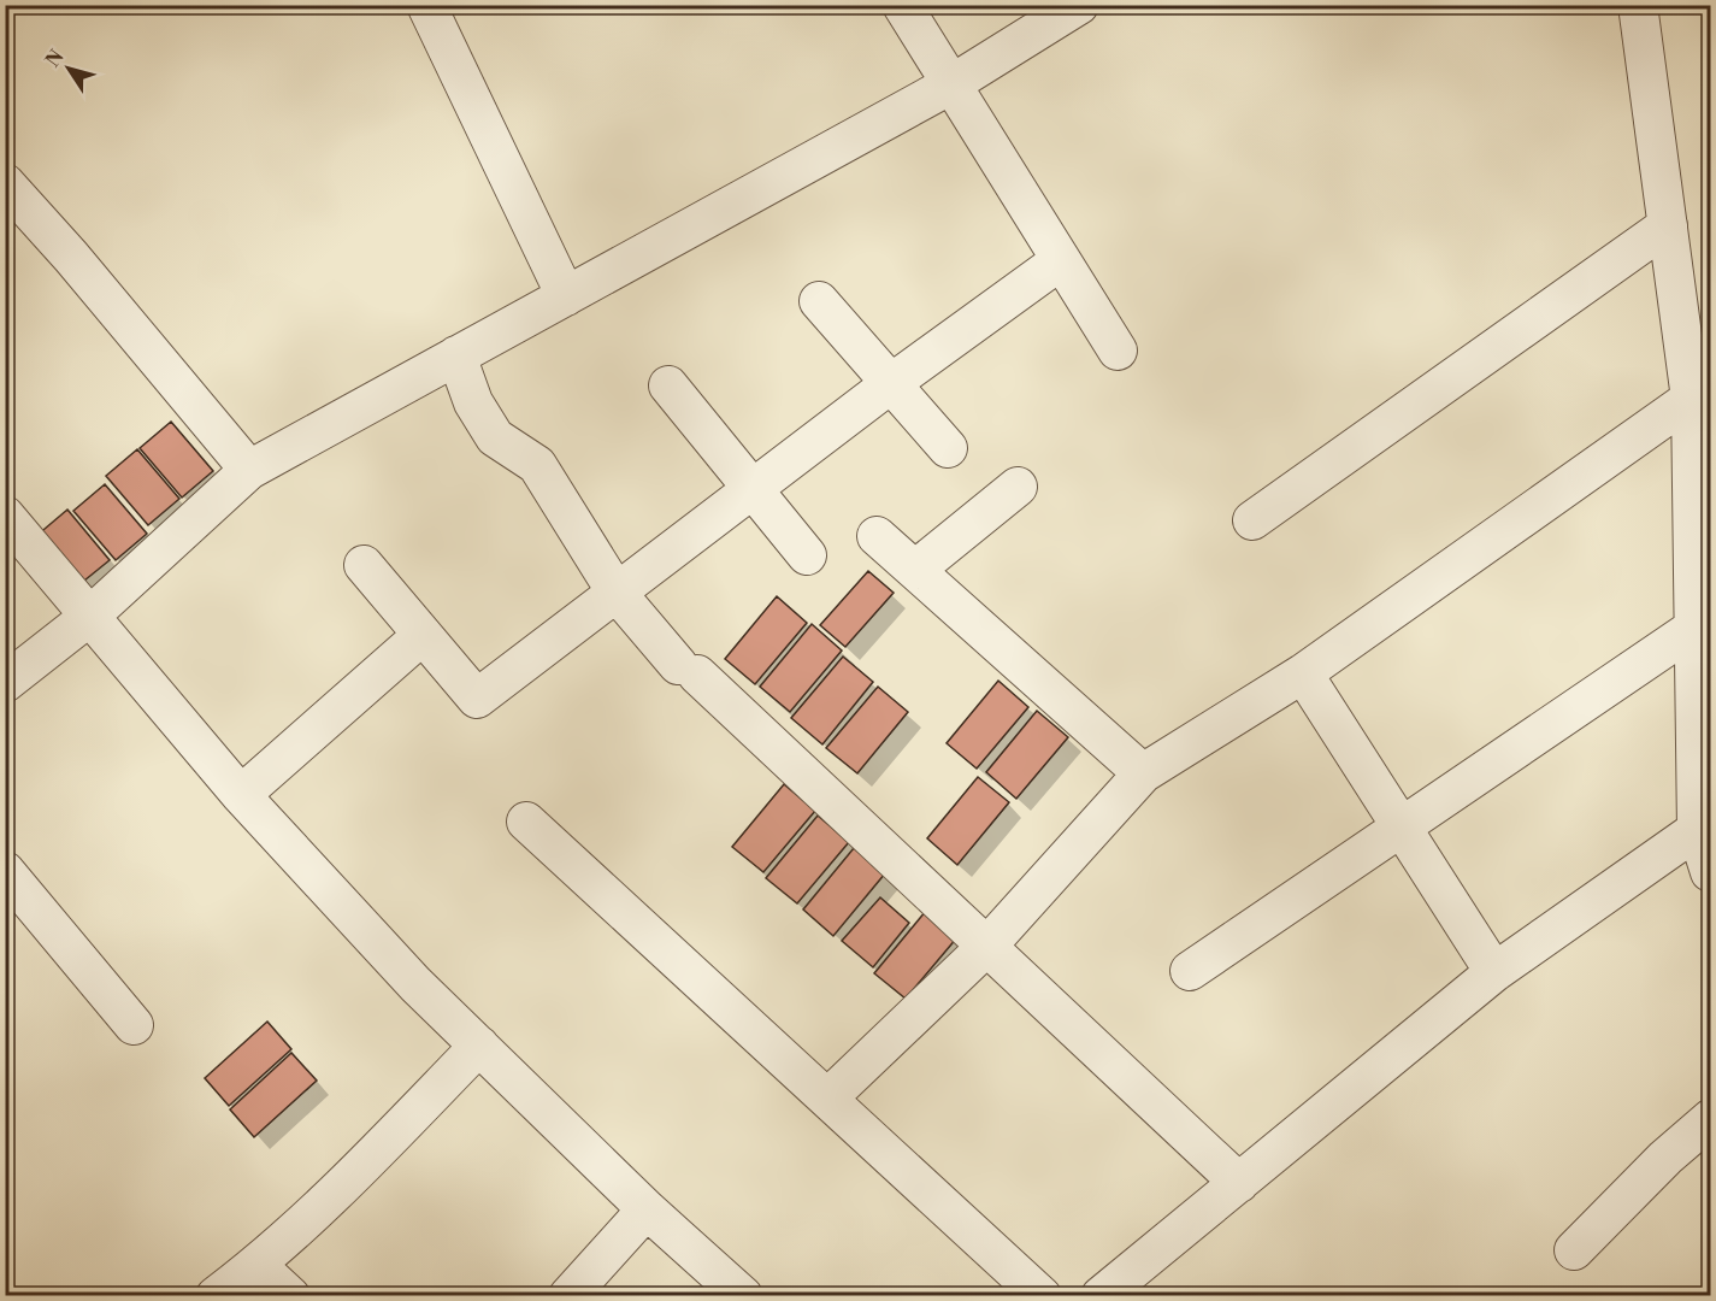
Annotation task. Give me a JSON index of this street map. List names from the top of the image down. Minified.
{"north":"top left"}
